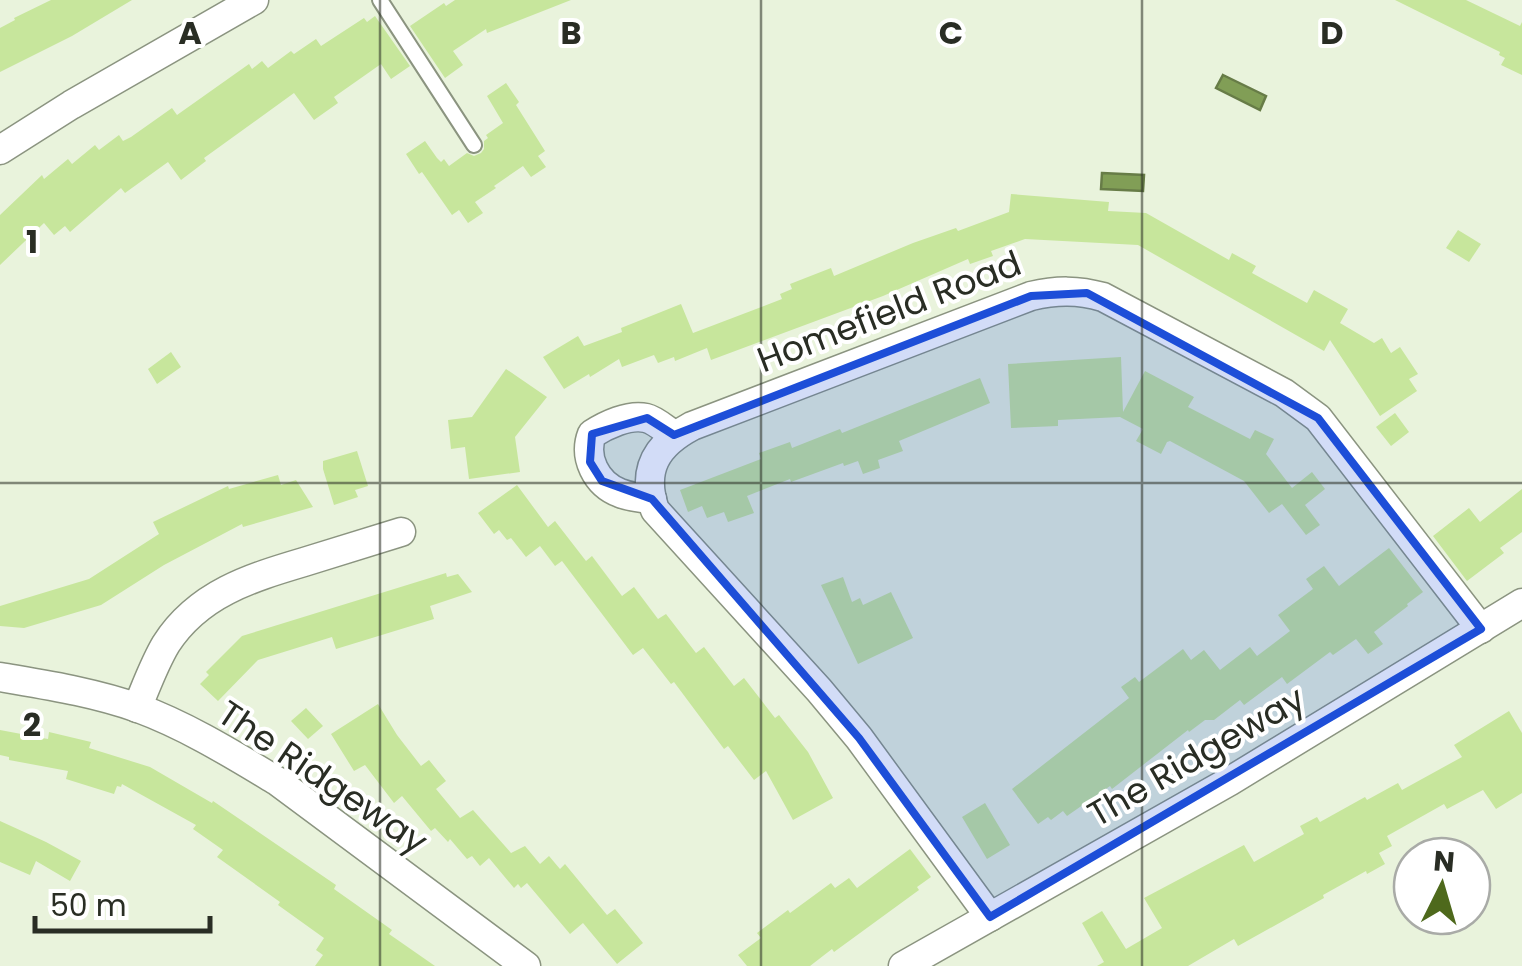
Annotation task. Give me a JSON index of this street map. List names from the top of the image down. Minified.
{"streets":{"street":["Homefield Road","The Ridgeway"]},"crossings":[["Homefield Road","The Ridgeway"]],"scale_bar":"50 m","north":"top","grid":{"columns":["A","B","C","D"],"rows":["1","2"]}}
